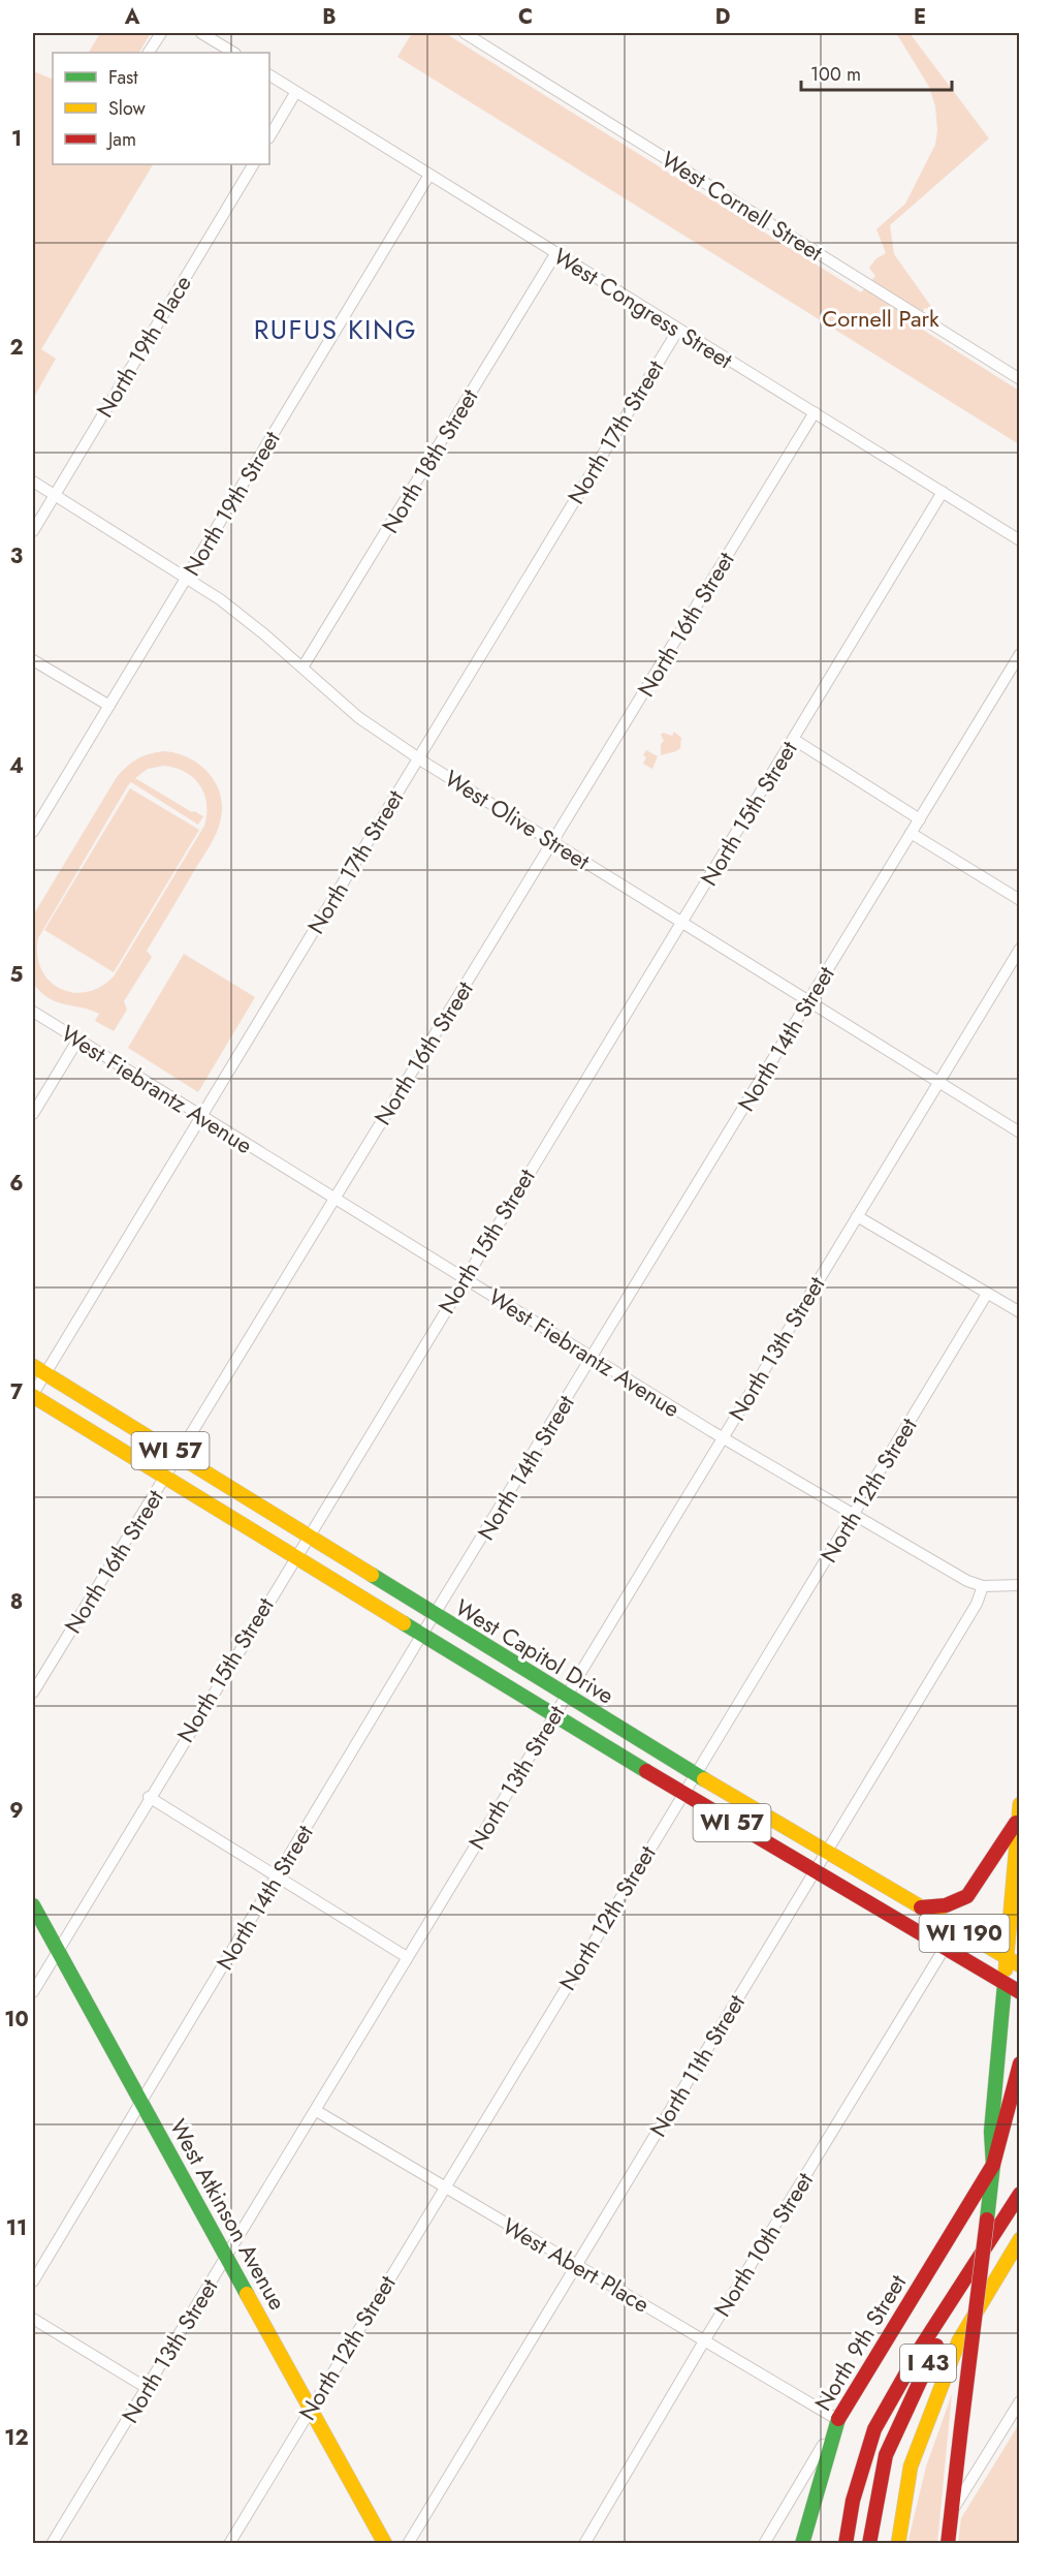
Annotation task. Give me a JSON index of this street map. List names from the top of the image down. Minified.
{"streets":{"main road":["WI 57","West Capitol Drive","WI 190","West Atkinson Avenue","North 9th Street","I 43"],"street":["West Cornell Street","West Congress Street","North 19th Place","North 17th Street","North 18th Street","North 19th Street","North 16th Street","North 15th Street","West Olive Street","North 14th Street","West Fiebrantz Avenue","North 13th Street","North 12th Street","North 11th Street","North 10th Street","West Abert Place"]},"crossings":[["West Congress Street","North 17th Street"],["West Congress Street","North 18th Street"],["West Congress Street","North 19th Street"],["West Congress Street","North 16th Street"],["West Congress Street","North 15th Street"],["North 19th Place","West Olive Street"],["North 17th Street","West Olive Street"],["North 17th Street","West Fiebrantz Avenue"],["North 17th Street","West Capitol Drive"],["North 18th Street","West Olive Street"],["North 19th Street","West Olive Street"],["North 16th Street","West Olive Street"],["North 16th Street","West Fiebrantz Avenue"],["North 16th Street","West Capitol Drive"],["North 15th Street","West Olive Street"],["North 15th Street","West Fiebrantz Avenue"],["North 15th Street","West Capitol Drive"],["North 15th Street","West Atkinson Avenue"],["West Olive Street","North 14th Street"],["West Olive Street","North 13th Street"],["North 14th Street","West Fiebrantz Avenue"],["North 14th Street","West Capitol Drive"],["North 14th Street","West Atkinson Avenue"],["West Fiebrantz Avenue","North 13th Street"],["West Fiebrantz Avenue","North 12th Street"],["West Fiebrantz Avenue","North 11th Street"],["North 13th Street","West Capitol Drive"],["North 13th Street","West Atkinson Avenue"],["North 13th Street","West Abert Place"],["North 12th Street","West Capitol Drive"],["North 12th Street","West Atkinson Avenue"],["North 12th Street","West Abert Place"],["West Capitol Drive","North 11th Street"],["West Capitol Drive","North 10th Street"],["North 11th Street","West Abert Place"],["North 10th Street","West Abert Place"],["West Abert Place","North 9th Street"]],"districts":["RUFUS KING"],"parks":["Cornell Park"],"legend":["Fast","Slow","Jam"],"scale_bar":"100 m","grid":{"columns":["A","B","C","D","E"],"rows":["1","2","3","4","5","6","7","8","9","10","11","12"]}}
